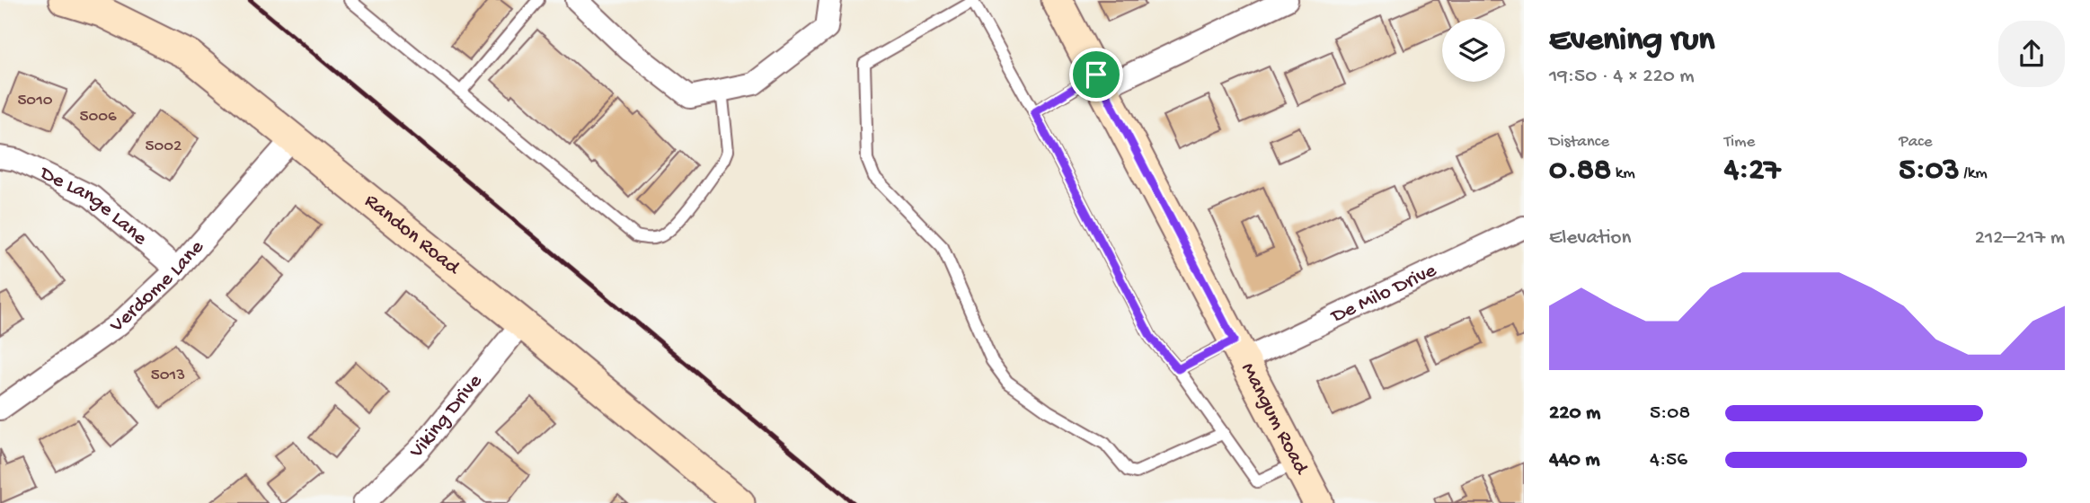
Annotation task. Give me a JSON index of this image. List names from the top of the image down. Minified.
{"streets":{"street":["De Lange Lane","Randon Road","Verdome Lane","De Milo Drive","Viking Drive","Mangum Road"]},"crossings":[["De Lange Lane","Verdome Lane"],["Randon Road","Verdome Lane"],["Randon Road","Viking Drive"],["De Milo Drive","Mangum Road"]],"house_numbers":["5010","5006","5002","5013"],"page":{"heading":["Evening run","19:50 · 4 × 220 m"],"stats":[["Distance","0.88 km"],["Time","4:27"],["Pace","5:03 /km"]],"chart":["Elevation","212–217 m"],"list":[{"name":"220 m","note":"5:08"},{"name":"440 m","note":"4:56"}]}}
